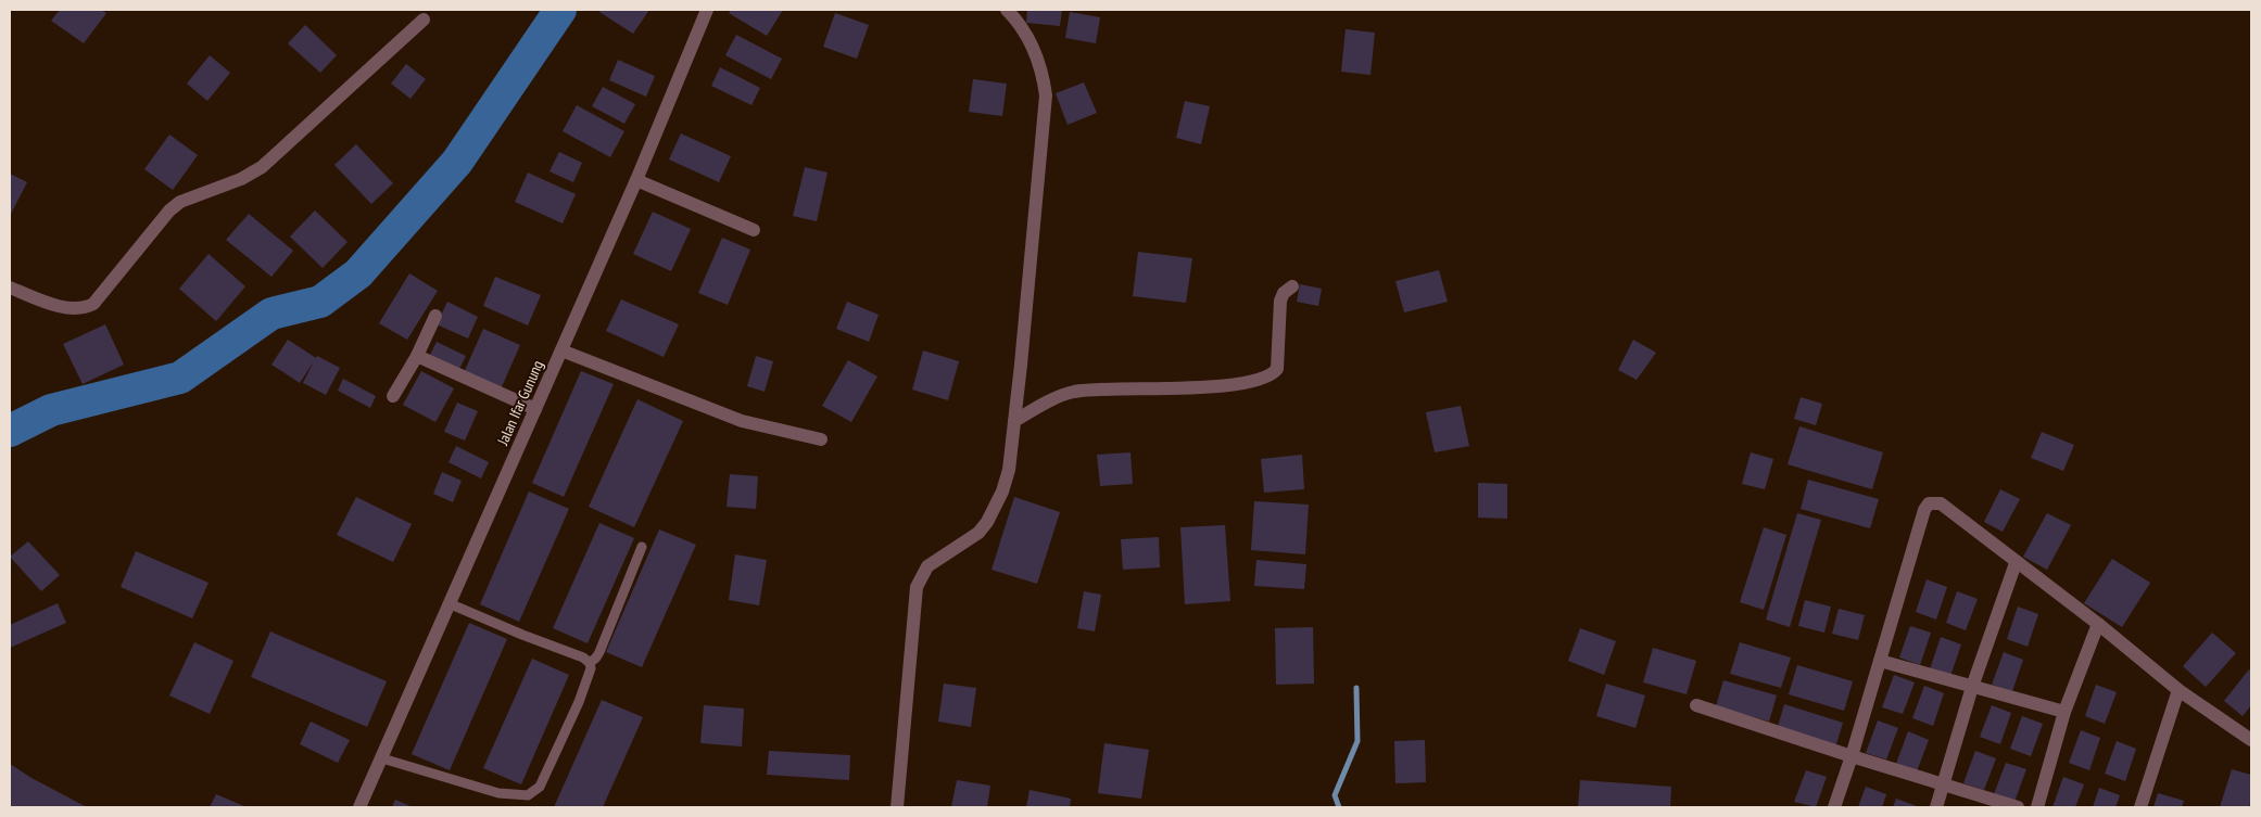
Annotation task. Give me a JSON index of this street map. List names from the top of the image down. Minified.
{"streets":{"street":["Jalan Ifar Gunung"]}}
